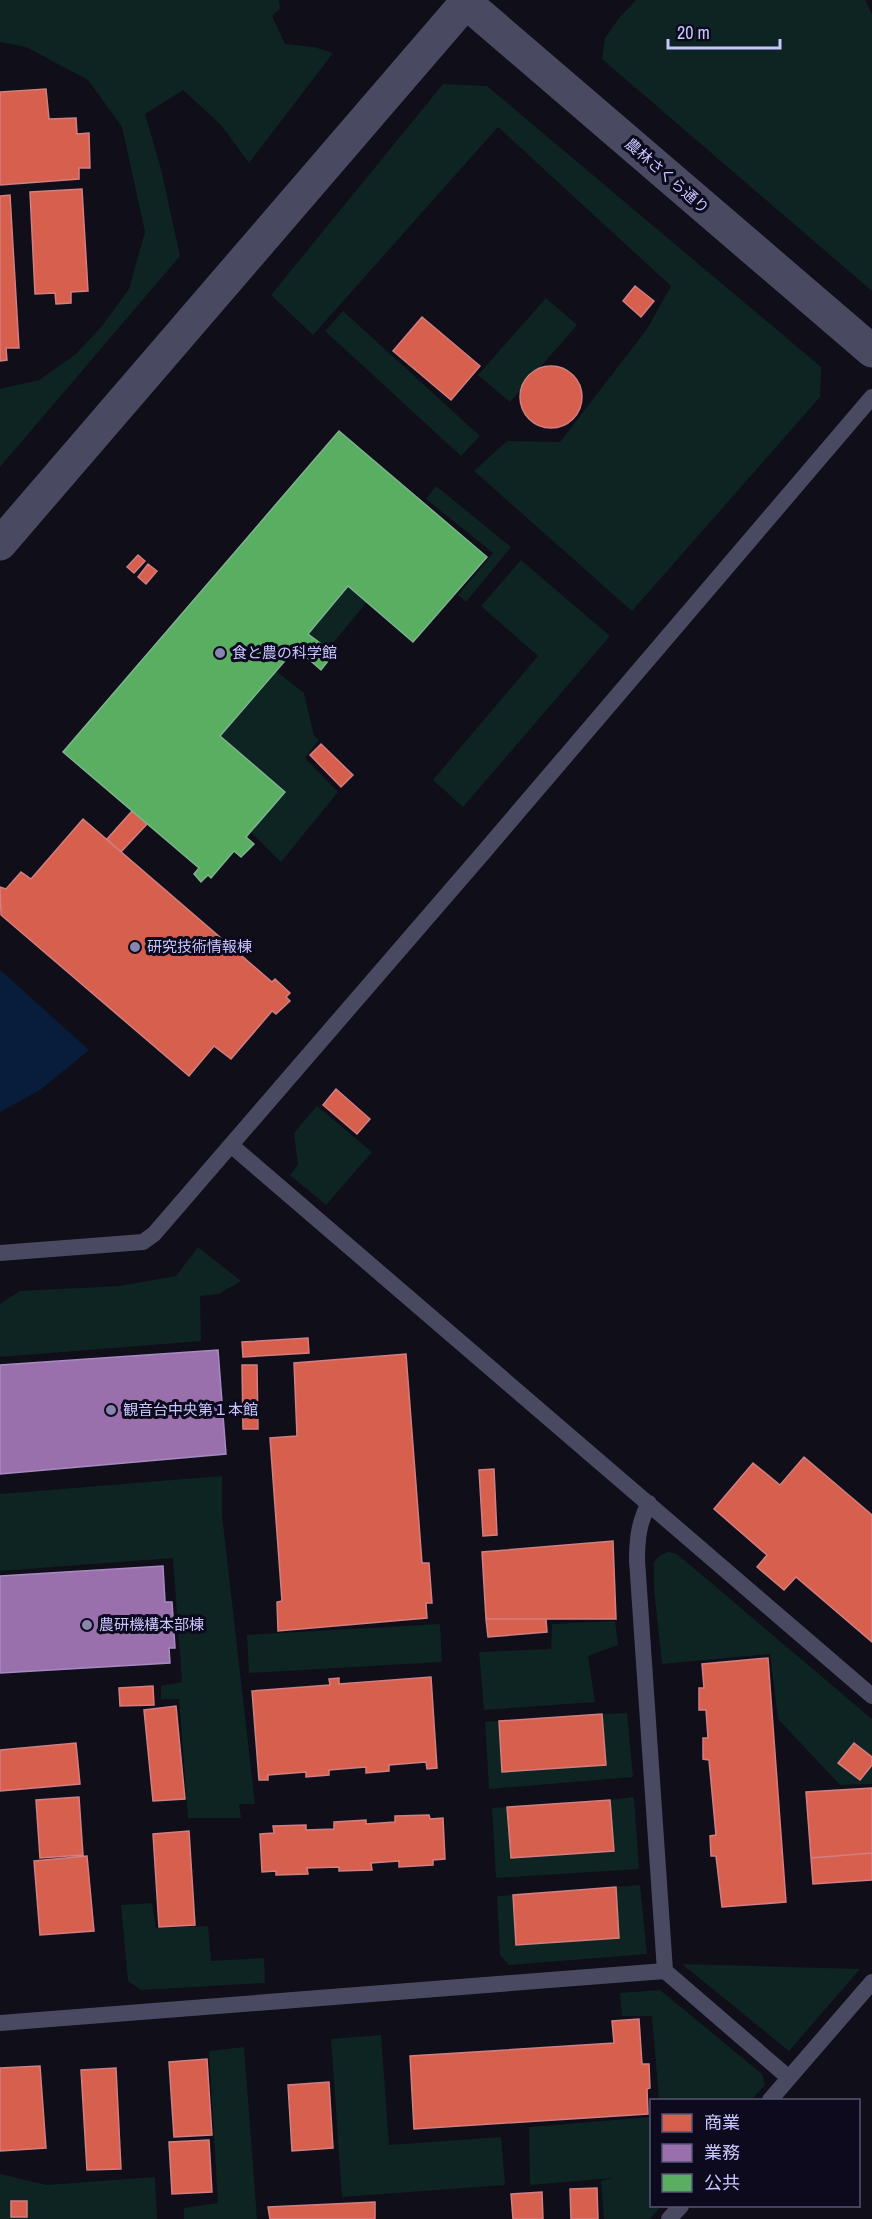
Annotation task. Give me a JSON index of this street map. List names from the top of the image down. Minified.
{"streets":{"street":["農林さくら通り"]},"places":["食と農の科学館","研究技術情報棟","観音台中央第１本館","農研機構本部棟"],"legend":["商業","業務","公共"],"scale_bar":"20 m"}
